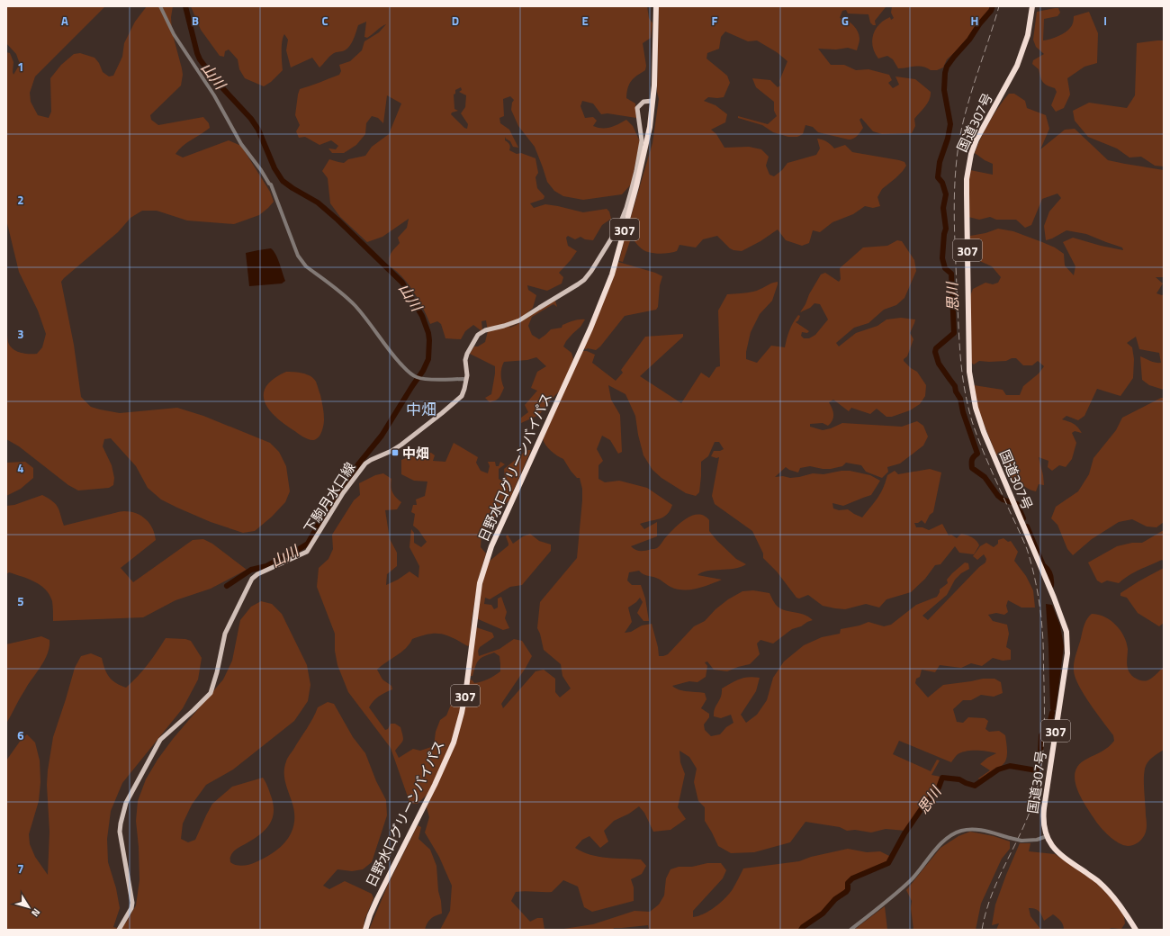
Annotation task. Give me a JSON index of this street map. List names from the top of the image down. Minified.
{"streets":{"highway":["国道307号","307","日野水口グリーンバイパス"],"main road":["下駒月水口線"]},"districts":["中畑"],"water":["山川","思川"],"places":{"transit":["中畑"]},"north":"bottom right","grid":{"columns":["A","B","C","D","E","F","G","H","I"],"rows":["1","2","3","4","5","6","7"]}}
